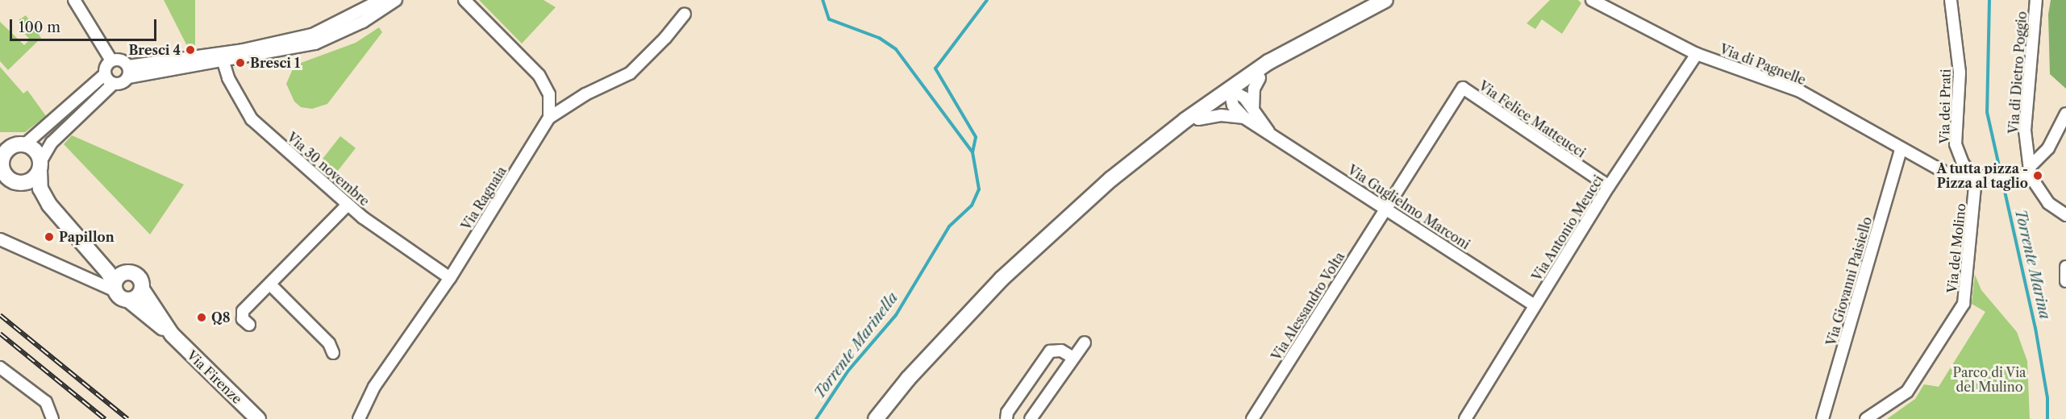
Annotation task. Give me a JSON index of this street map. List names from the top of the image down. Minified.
{"streets":{"main road":["Via Firenze"],"street":["Via di Pagnelle","Via di Dietro Poggio","Via dei Prati","Via Felice Matteucci","Via 30 novembre","Via Ragnaia","Via Guglielmo Marconi","Via Antonio Meucci","Via del Molino","Via Giovanni Paisiello","Via Alessandro Volta"]},"crossings":[["Via di Pagnelle","Via dei Prati"],["Via di Pagnelle","Via Antonio Meucci"],["Via di Pagnelle","Via del Molino"],["Via di Pagnelle","Via Giovanni Paisiello"],["Via dei Prati","Via del Molino"],["Via Felice Matteucci","Via Guglielmo Marconi"],["Via Felice Matteucci","Via Antonio Meucci"],["Via Felice Matteucci","Via Alessandro Volta"],["Via 30 novembre","Via Ragnaia"],["Via Guglielmo Marconi","Via Antonio Meucci"],["Via Guglielmo Marconi","Via Alessandro Volta"]],"water":["Torrente Marina","Torrente Marinella"],"parks":["Parco di Via del Mulino"],"places":["Bresci 4","Bresci 1","A tutta pizza - Pizza al taglio","Papillon","Q8"],"scale_bar":"100 m"}
